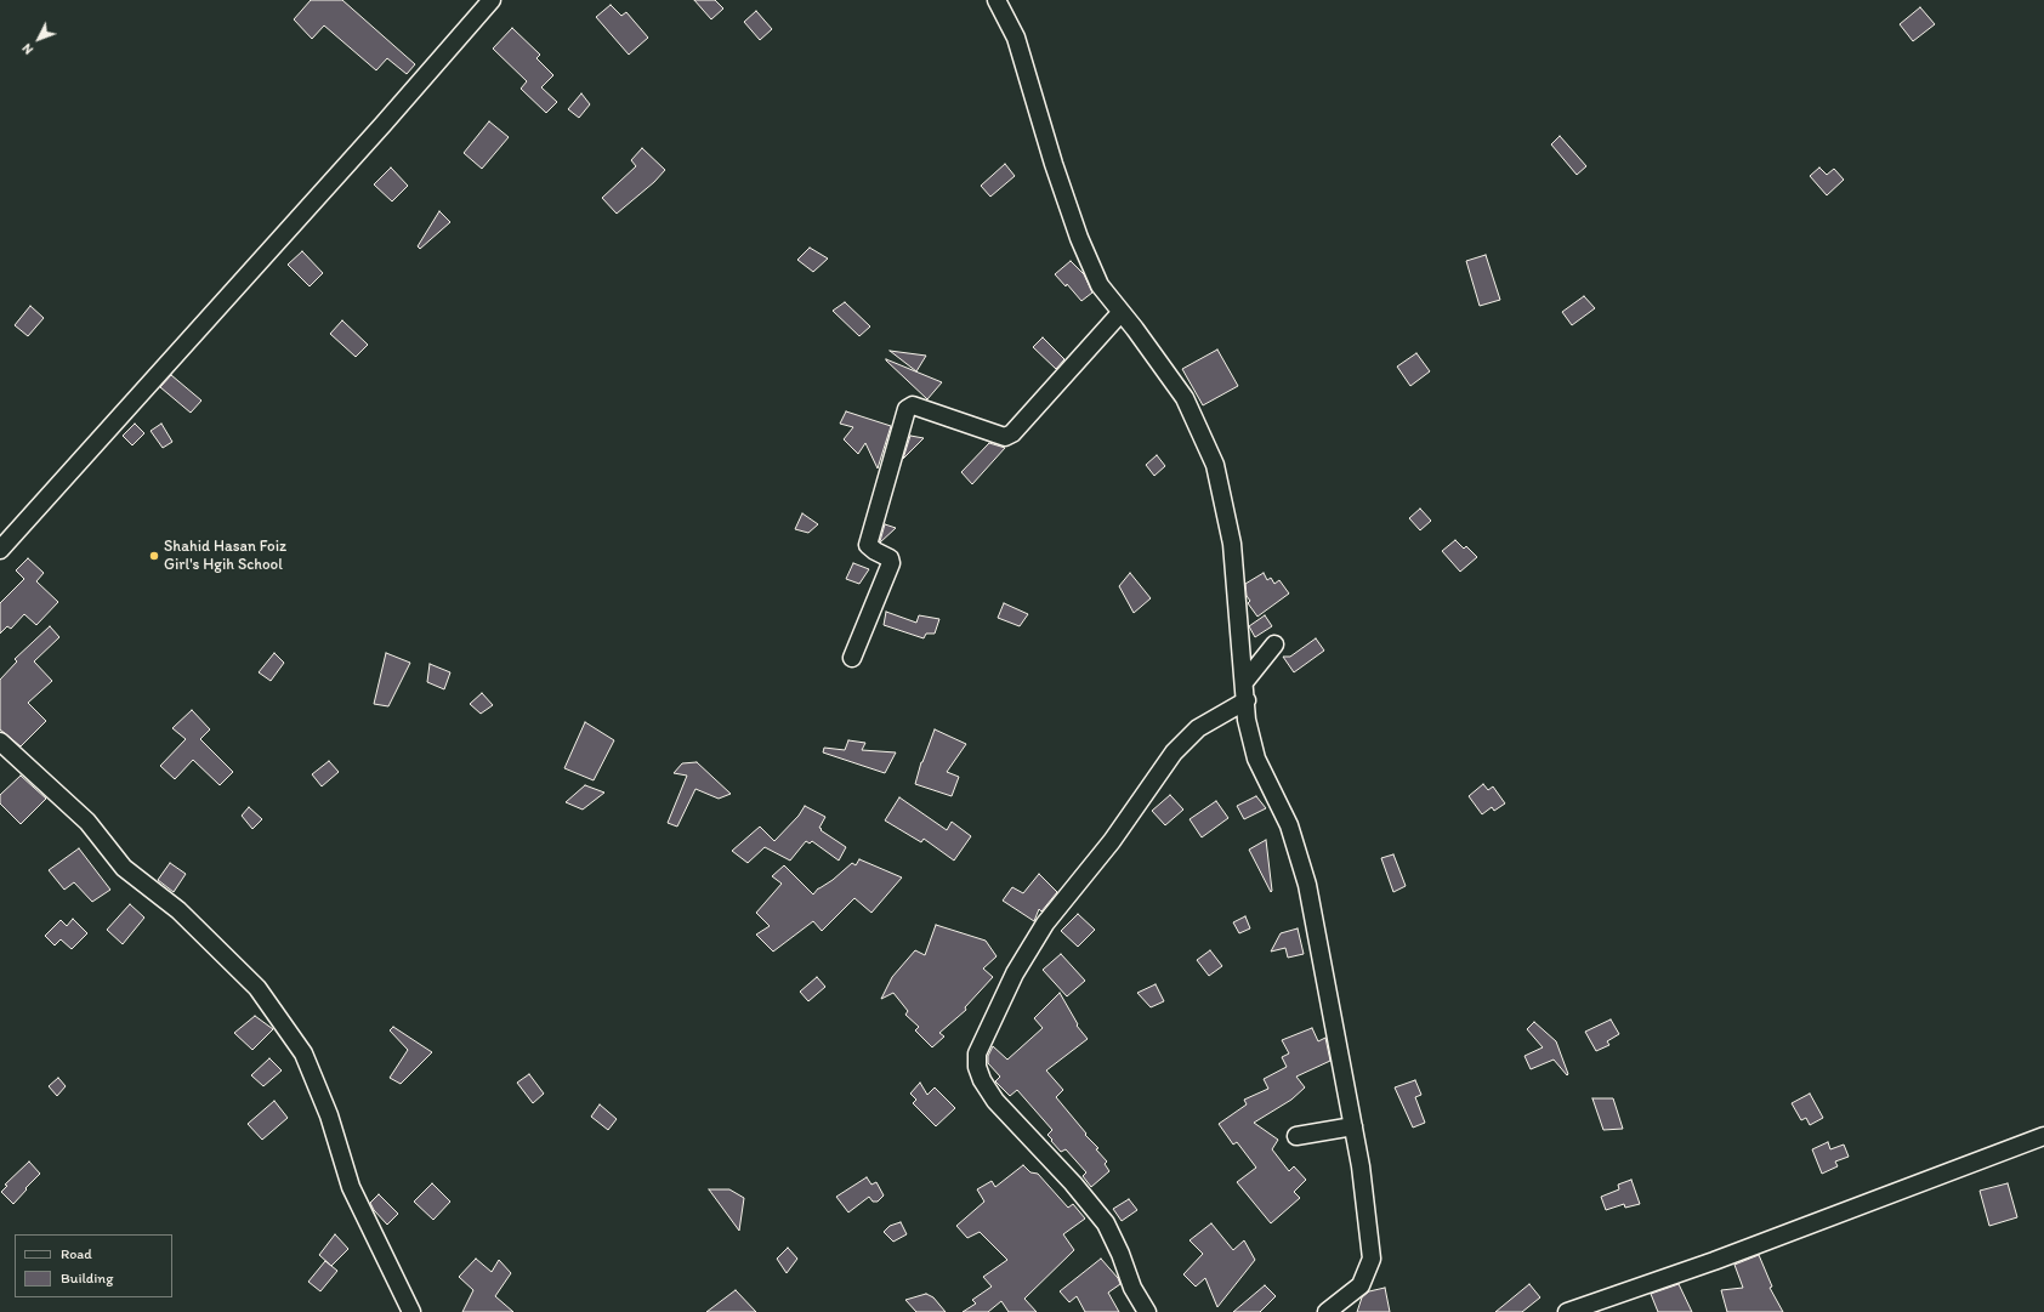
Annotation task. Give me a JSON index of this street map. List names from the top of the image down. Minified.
{"places":["Shahid Hasan Foiz Girl's Hgih School"],"legend":["Road","Building"],"north":"bottom left"}
